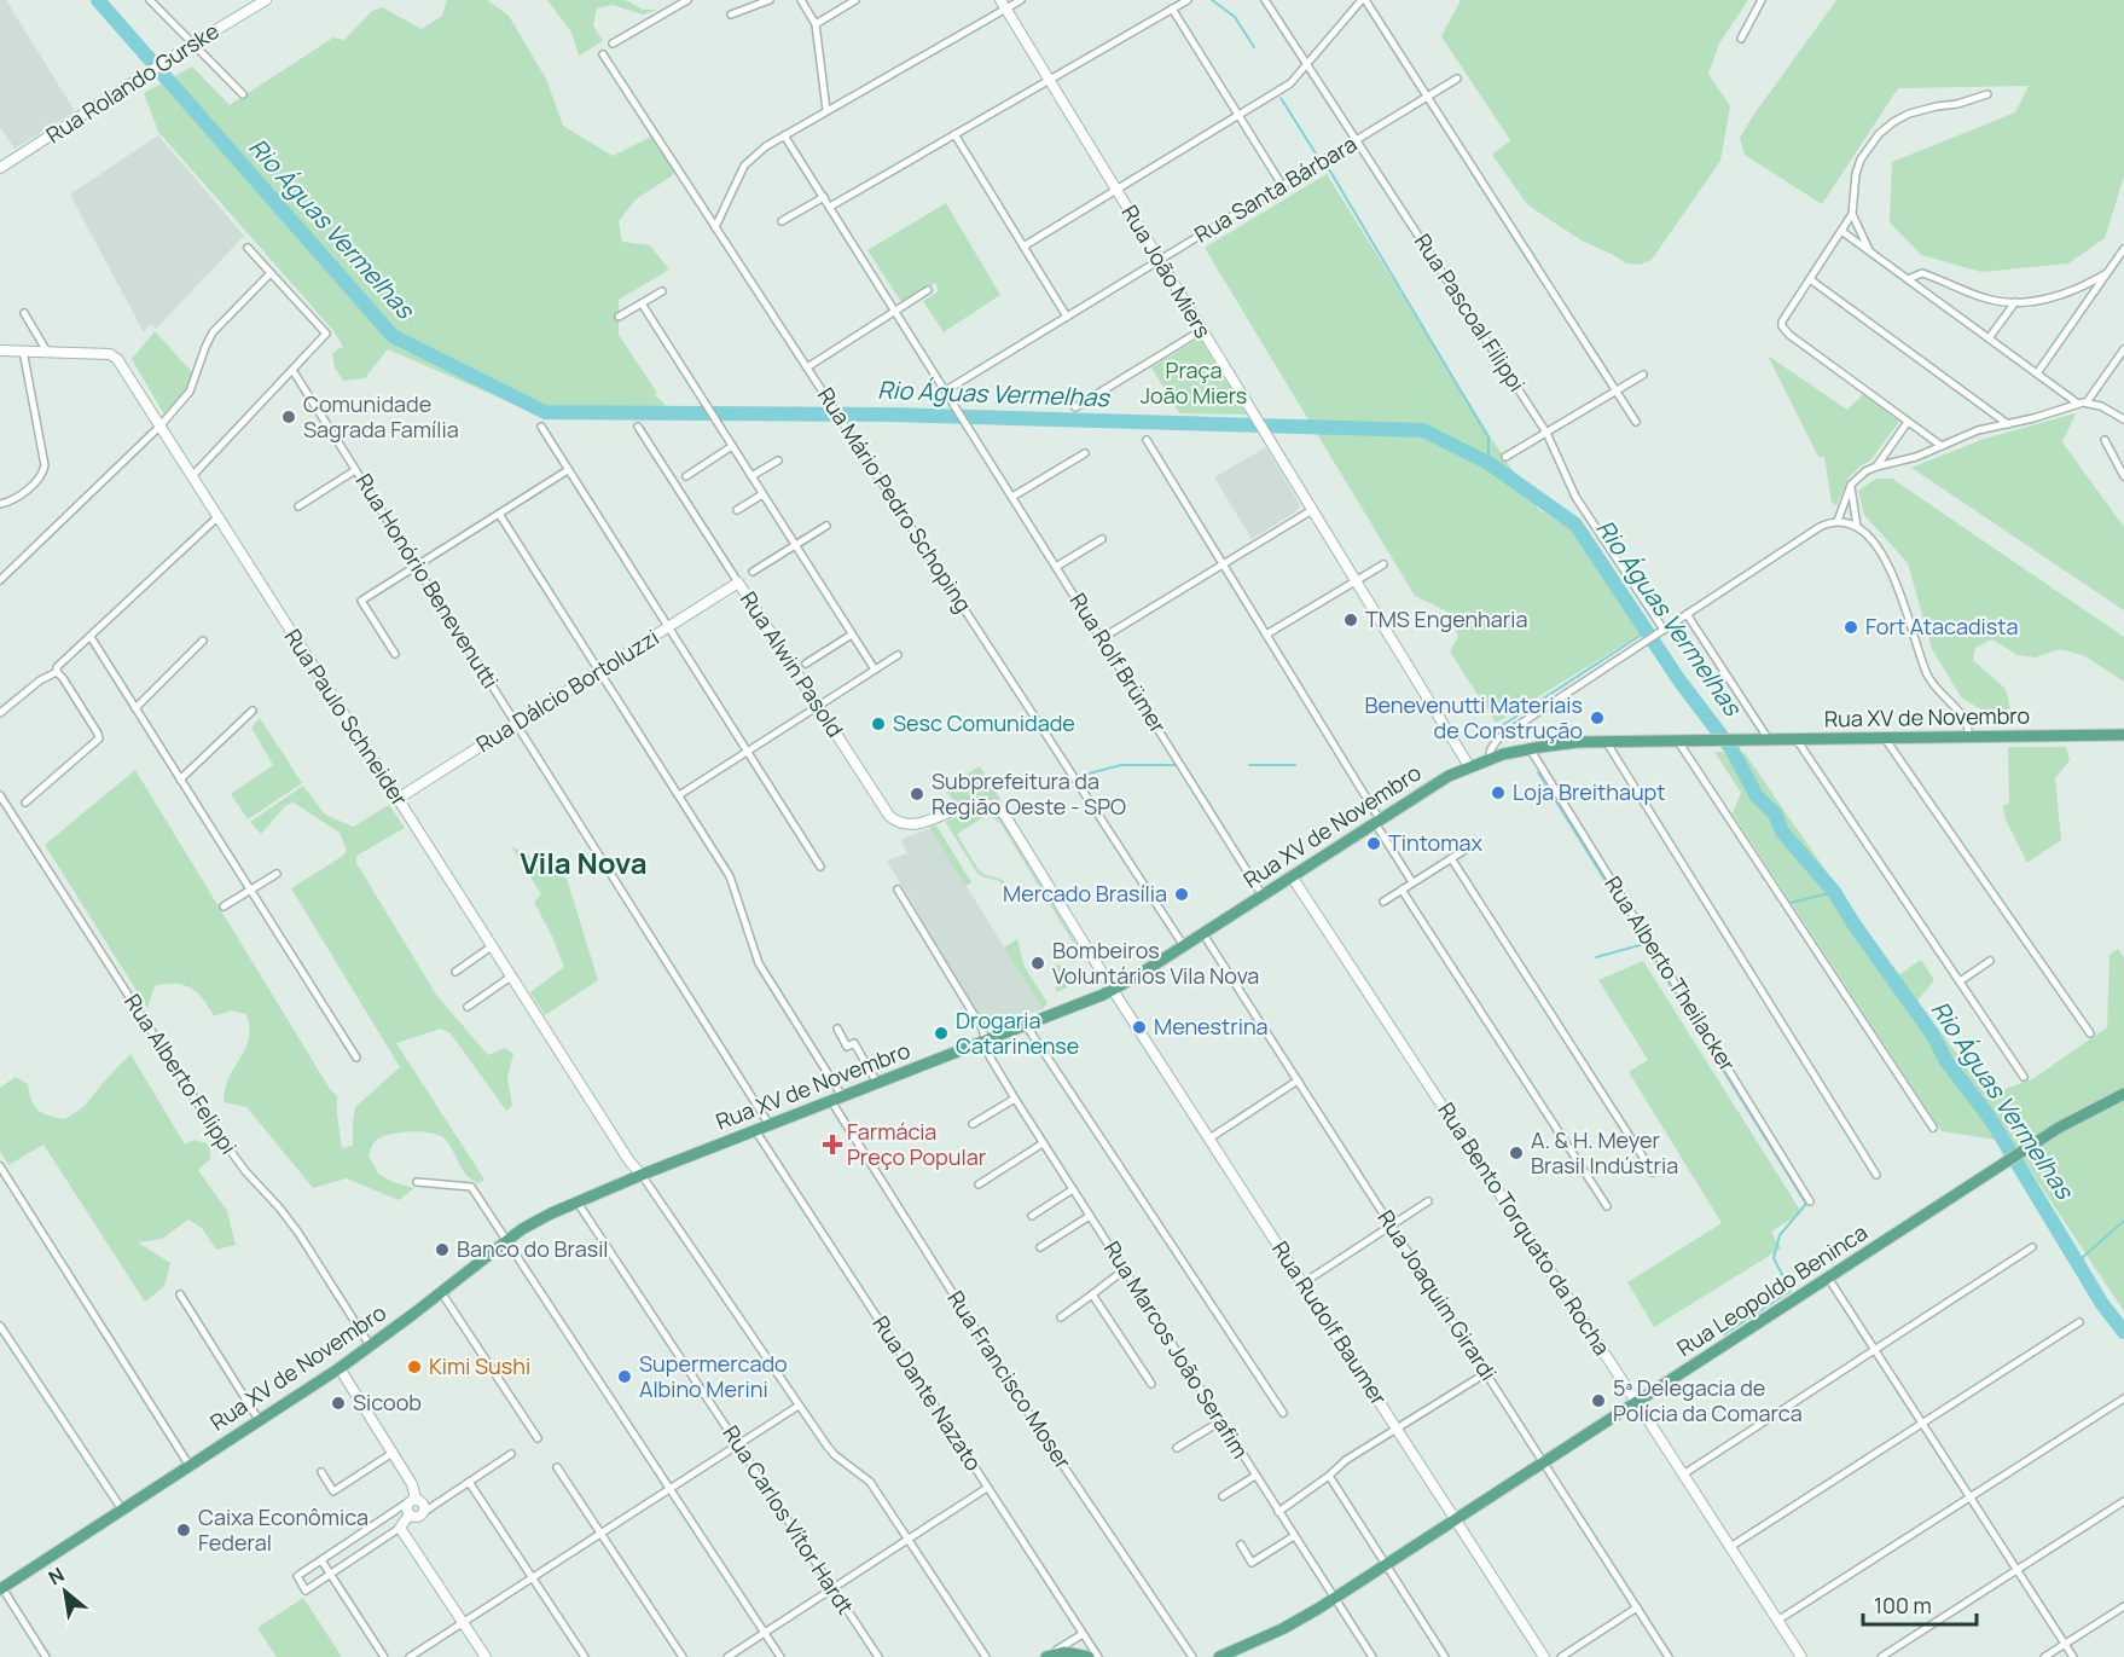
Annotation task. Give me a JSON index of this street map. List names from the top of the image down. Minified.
{"streets":{"main road":["Rua XV de Novembro","Rua Leopoldo Beninca"],"street":["Rua Rolando Gurske","Rua Santa Bárbara","Rua João Miers","Rua Pascoal Filippi","Rua Mário Pedro Schoping","Rua Honório Benevenutti","Rua Rolf Brümer","Rua Alwin Pasold","Rua Dálcio Bortoluzzi","Rua Paulo Schneider","Rua Alberto Theilacker","Rua Alberto Felippi","Rua Bento Torquato da Rocha","Rua Joaquim Girardi","Rua Rudolf Baumer","Rua Marcos João Serafim","Rua Francisco Moser","Rua Dante Nazato","Rua Carlos Vítor Hardt"]},"crossings":[["Rua Santa Bárbara","Rua João Miers"],["Rua Santa Bárbara","Rua Pascoal Filippi"],["Rua Santa Bárbara","Rua Rolf Brümer"],["Rua João Miers","Rua XV de Novembro"],["Rua Mário Pedro Schoping","Rua XV de Novembro"],["Rua Honório Benevenutti","Rua Dálcio Bortoluzzi"],["Rua Honório Benevenutti","Rua XV de Novembro"],["Rua Rolf Brümer","Rua XV de Novembro"],["Rua Alwin Pasold","Rua Dálcio Bortoluzzi"],["Rua Alwin Pasold","Rua Rudolf Baumer"],["Rua Dálcio Bortoluzzi","Rua Paulo Schneider"],["Rua Dálcio Bortoluzzi","Rua Francisco Moser"],["Rua Paulo Schneider","Rua XV de Novembro"],["Rua XV de Novembro","Rua Alberto Theilacker"],["Rua XV de Novembro","Rua Alberto Felippi"],["Rua XV de Novembro","Rua Bento Torquato da Rocha"],["Rua XV de Novembro","Rua Joaquim Girardi"],["Rua XV de Novembro","Rua Rudolf Baumer"],["Rua XV de Novembro","Rua Marcos João Serafim"],["Rua XV de Novembro","Rua Francisco Moser"],["Rua XV de Novembro","Rua Dante Nazato"],["Rua XV de Novembro","Rua Carlos Vítor Hardt"],["Rua Bento Torquato da Rocha","Rua Leopoldo Beninca"],["Rua Leopoldo Beninca","Rua Joaquim Girardi"],["Rua Leopoldo Beninca","Rua Rudolf Baumer"],["Rua Leopoldo Beninca","Rua Marcos João Serafim"]],"districts":["Vila Nova"],"water":["Rio Águas Vermelhas"],"parks":["Praça João Miers"],"places":{"other":["Comunidade Sagrada Família","TMS Engenharia","Fort Atacadista","Benevenutti Materiais de Construção","Sesc Comunidade","Loja Breithaupt","Subprefeitura da Região Oeste - SPO","Tintomax","Mercado Brasília","Bombeiros Voluntários Vila Nova","Menestrina","Drogaria Catarinense","A. & H. Meyer Brasil Indústria","Banco do Brasil","Kimi Sushi","Supermercado Albino Merini","5ª Delegacia de Polícia da Comarca","Sicoob","Caixa Econômica Federal"],"health":["Farmácia Preço Popular"]},"scale_bar":"100 m","north":"top left"}
